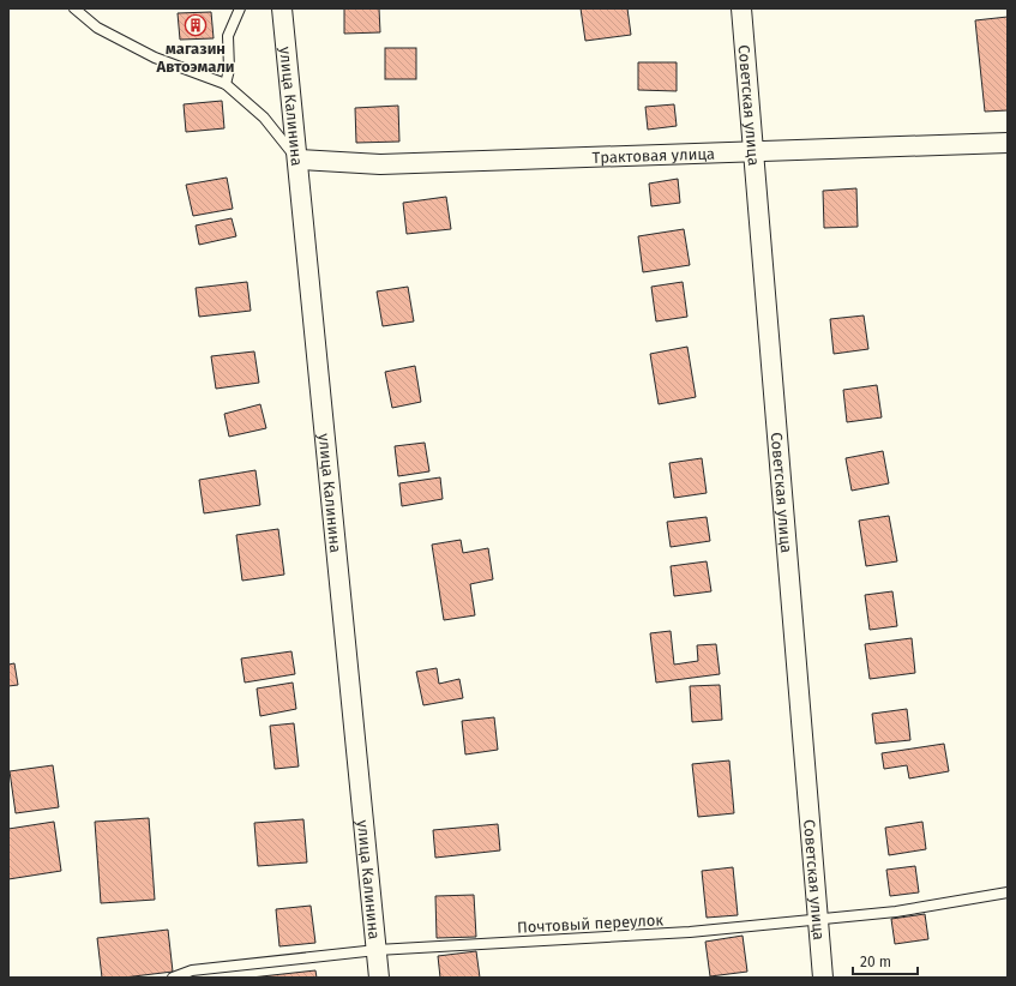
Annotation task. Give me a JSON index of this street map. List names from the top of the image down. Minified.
{"streets":{"street":["Советская улица","улица Калинина","Трактовая улица"],"lane":["Почтовый переулок"]},"crossings":[["Советская улица","Трактовая улица"],["Советская улица","Почтовый переулок"],["улица Калинина","Трактовая улица"],["улица Калинина","Почтовый переулок"]],"places":{"building":["магазин Автоэмали"]},"scale_bar":"20 m"}
